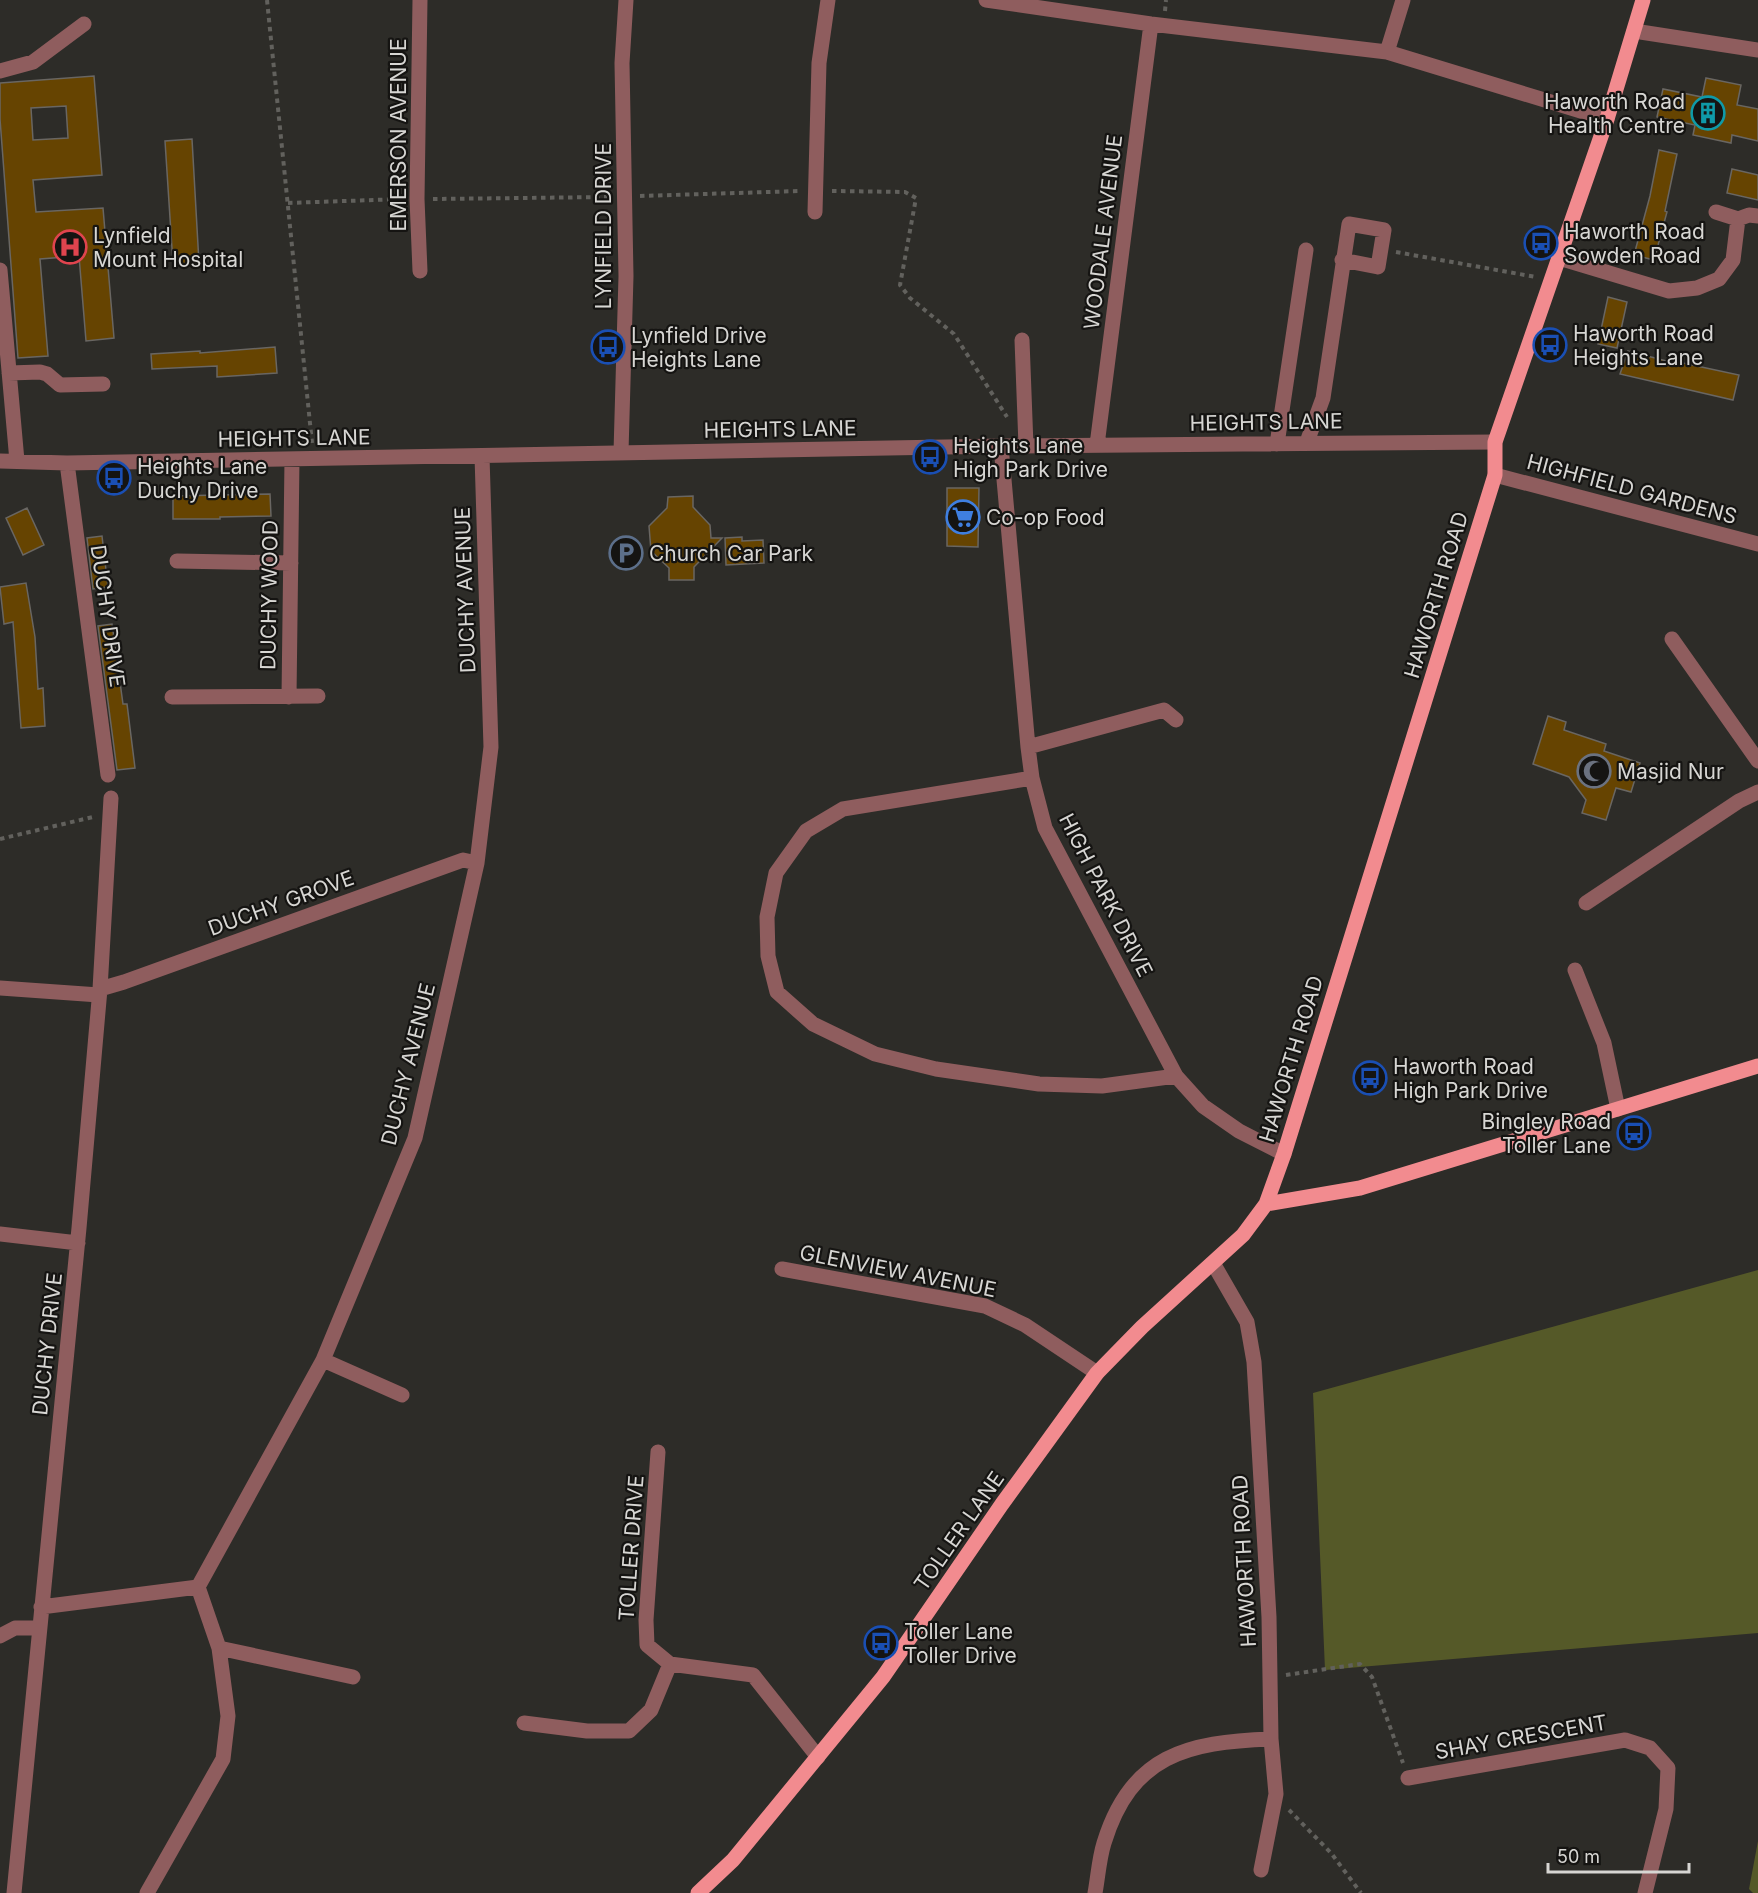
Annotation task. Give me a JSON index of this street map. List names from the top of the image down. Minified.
{"streets":{"main road":["HAWORTH ROAD","TOLLER LANE"],"street":["EMERSON AVENUE","LYNFIELD DRIVE","WOODALE AVENUE","HEIGHTS LANE","HIGHFIELD GARDENS","DUCHY AVENUE","DUCHY WOOD","DUCHY DRIVE","HIGH PARK DRIVE","DUCHY GROVE","GLENVIEW AVENUE","TOLLER DRIVE","SHAY CRESCENT"]},"crossings":[["LYNFIELD DRIVE","HEIGHTS LANE"],["WOODALE AVENUE","HEIGHTS LANE"],["HEIGHTS LANE","DUCHY AVENUE"],["HEIGHTS LANE","DUCHY WOOD"],["HEIGHTS LANE","HAWORTH ROAD"],["HEIGHTS LANE","DUCHY DRIVE"],["HEIGHTS LANE","HIGH PARK DRIVE"],["HIGHFIELD GARDENS","HAWORTH ROAD"],["DUCHY AVENUE","DUCHY GROVE"],["HAWORTH ROAD","HIGH PARK DRIVE"],["HAWORTH ROAD","TOLLER LANE"],["DUCHY DRIVE","DUCHY GROVE"],["GLENVIEW AVENUE","TOLLER LANE"]],"places":{"building":["Haworth Road Health Centre"],"bus stop":["Haworth Road Sowden Road","Haworth Road Heights Lane","Lynfield Drive Heights Lane","Heights Lane High Park Drive","Heights Lane Duchy Drive","Haworth Road High Park Drive","Bingley Road Toller Lane","Toller Lane Toller Drive"],"hospital":["Lynfield Mount Hospital"],"supermarket":["Co-op Food"],"parking":["Church Car Park"],"mosque":["Masjid Nur"]},"scale_bar":"50 m"}
